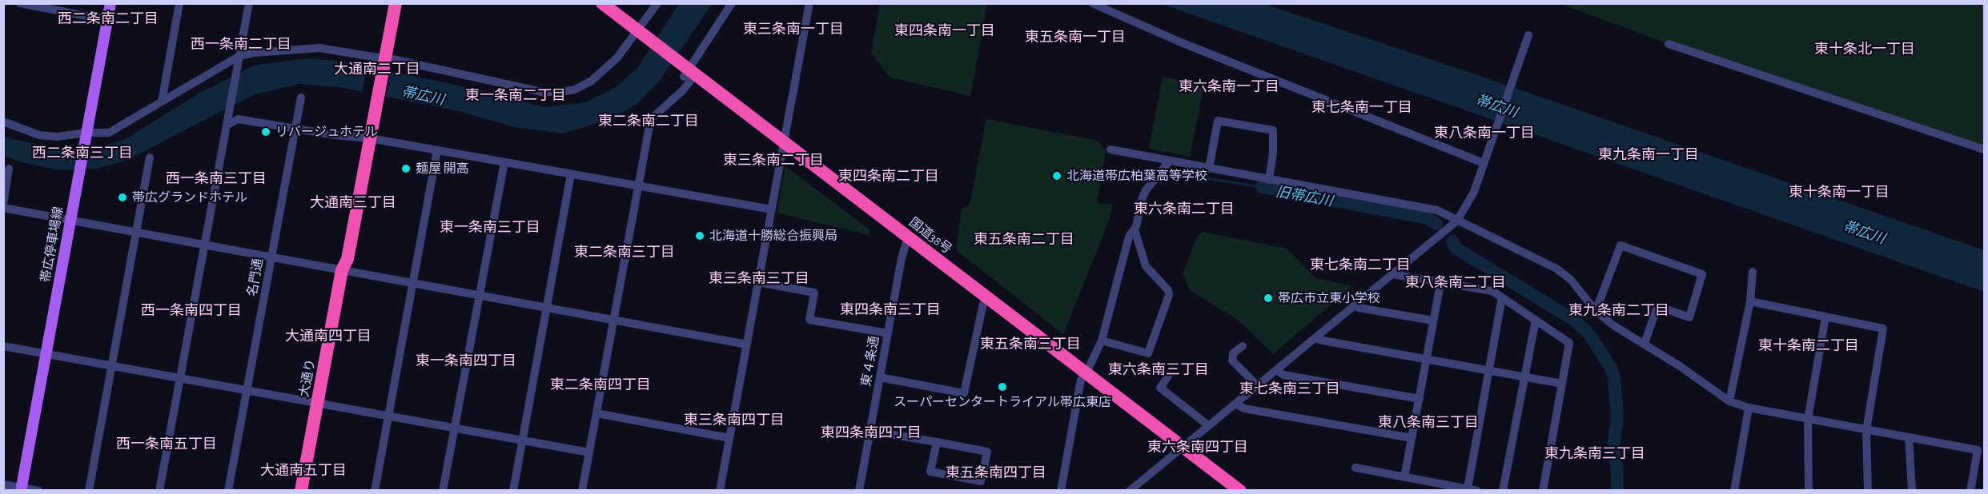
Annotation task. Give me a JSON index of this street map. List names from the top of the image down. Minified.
{"streets":{"highway":["国道38号","大通り"],"main road":["帯広停車場線"],"street":["名門通","東４条通"]},"crossings":[["国道38号","東４条通"]],"districts":["西二条南二丁目","東三条南一丁目","東四条南一丁目","東五条南一丁目","西一条南二丁目","東十条北一丁目","大通南二丁目","東六条南一丁目","東一条南二丁目","東七条南一丁目","東二条南二丁目","東八条南一丁目","西二条南三丁目","東九条南一丁目","東三条南二丁目","東四条南二丁目","西一条南三丁目","東十条南一丁目","大通南三丁目","東六条南二丁目","東一条南三丁目","東五条南二丁目","東二条南三丁目","東七条南二丁目","東三条南三丁目","東八条南二丁目","東四条南三丁目","西一条南四丁目","東九条南二丁目","大通南四丁目","東五条南三丁目","東十条南二丁目","東一条南四丁目","東六条南三丁目","東二条南四丁目","東七条南三丁目","東三条南四丁目","東八条南三丁目","東四条南四丁目","西一条南五丁目","東六条南四丁目","東九条南三丁目","大通南五丁目","東五条南四丁目"],"water":["帯広川","旧帯広川"],"places":["リバージュホテル","麺屋 開高","北海道帯広柏葉高等学校","帯広グランドホテル","北海道十勝総合振興局","帯広市立東小学校","スーパーセンタートライアル帯広東店"]}
